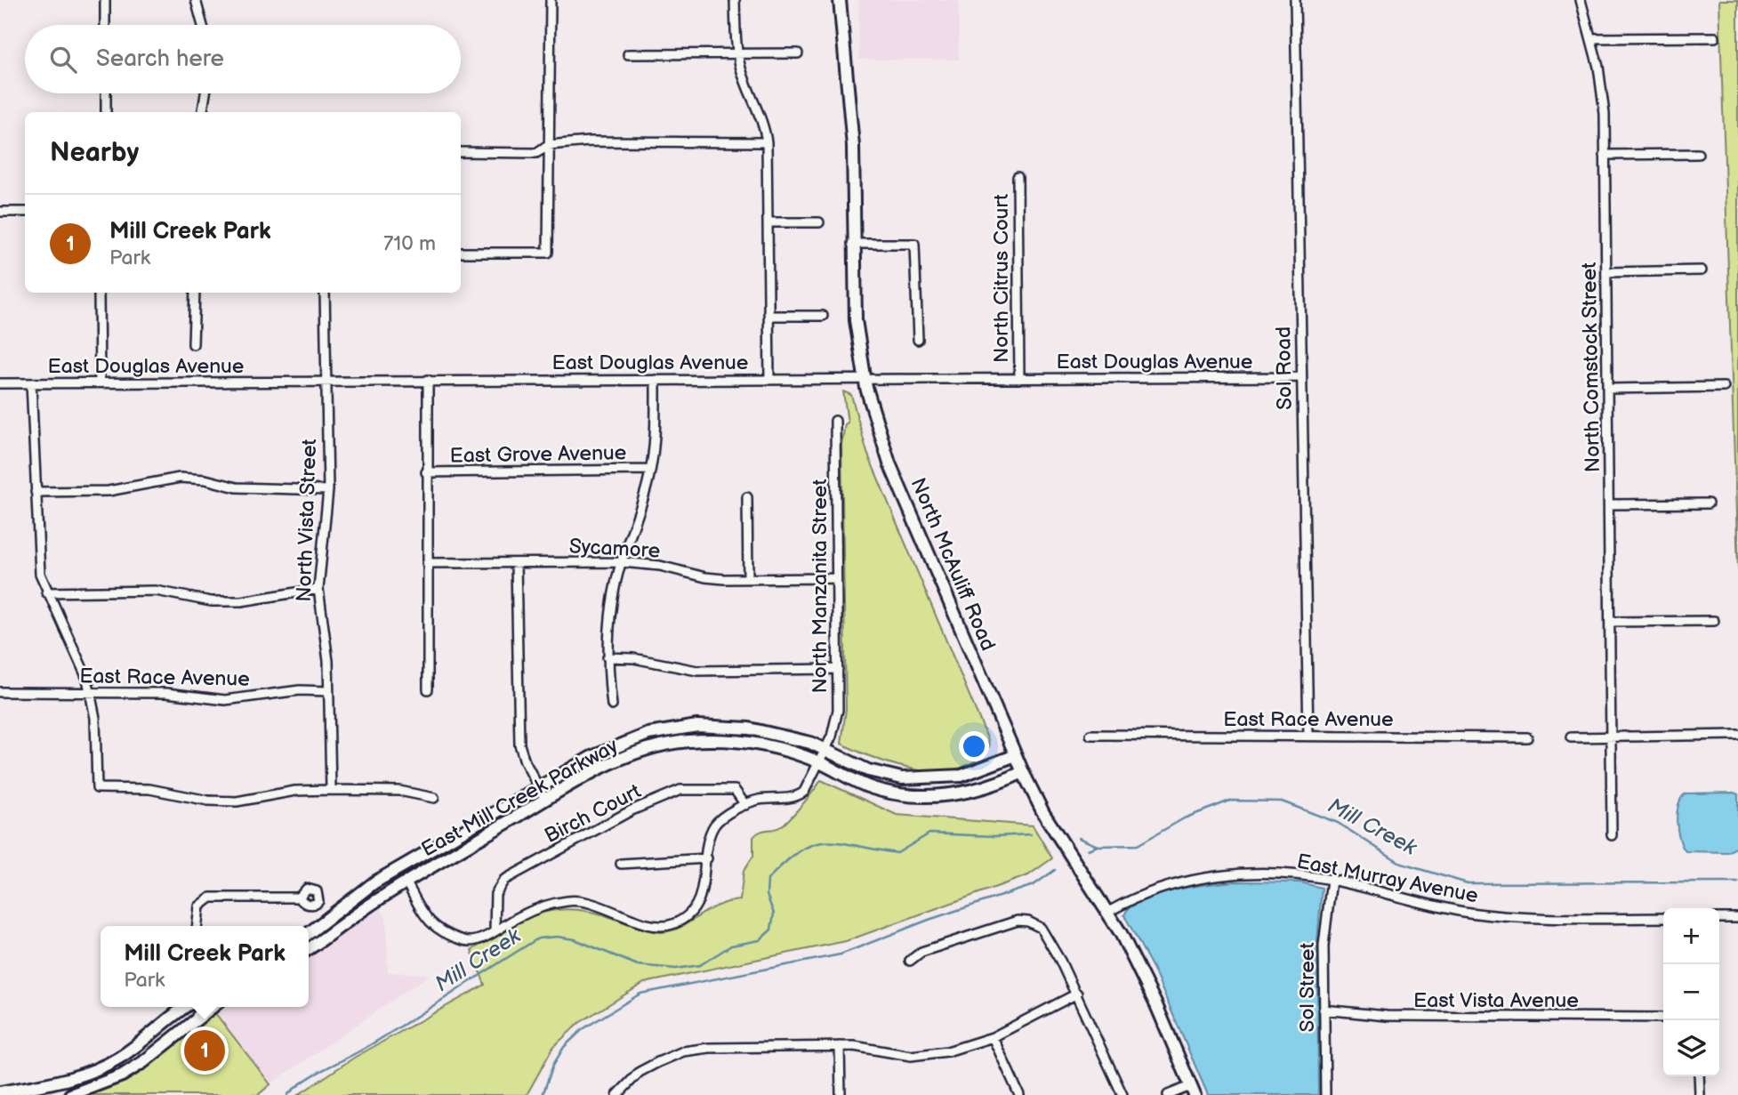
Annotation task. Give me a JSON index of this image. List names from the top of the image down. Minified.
{"streets":{"street":["North Citrus Court","East Douglas Avenue","North Comstock Street","Sol Road","East Grove Avenue","North Vista Street","Sycamore","North McAuliff Road","North Manzanita Street","East Race Avenue","East Mill Creek Parkway","Birch Court","East Murray Avenue","Sol Street","East Vista Avenue"]},"crossings":[["North Citrus Court","East Douglas Avenue"],["East Douglas Avenue","Sol Road"],["East Douglas Avenue","North Vista Street"],["East Douglas Avenue","North McAuliff Road"],["Sol Road","East Race Avenue"],["North Vista Street","East Race Avenue"],["Sycamore","North Manzanita Street"],["North McAuliff Road","East Mill Creek Parkway"],["North McAuliff Road","East Murray Avenue"],["North Manzanita Street","East Mill Creek Parkway"],["North Manzanita Street","Birch Court"],["East Murray Avenue","Sol Street"],["Sol Street","East Vista Avenue"]],"water":["Mill Creek"],"page":{"search":"Search here","heading":"Nearby","list":[{"mark":"1","name":"Mill Creek Park","note":"Park","value":"710 m"}],"map_buttons":["+","−"],"popup":["Mill Creek Park","Park"],"pins":"1"}}
